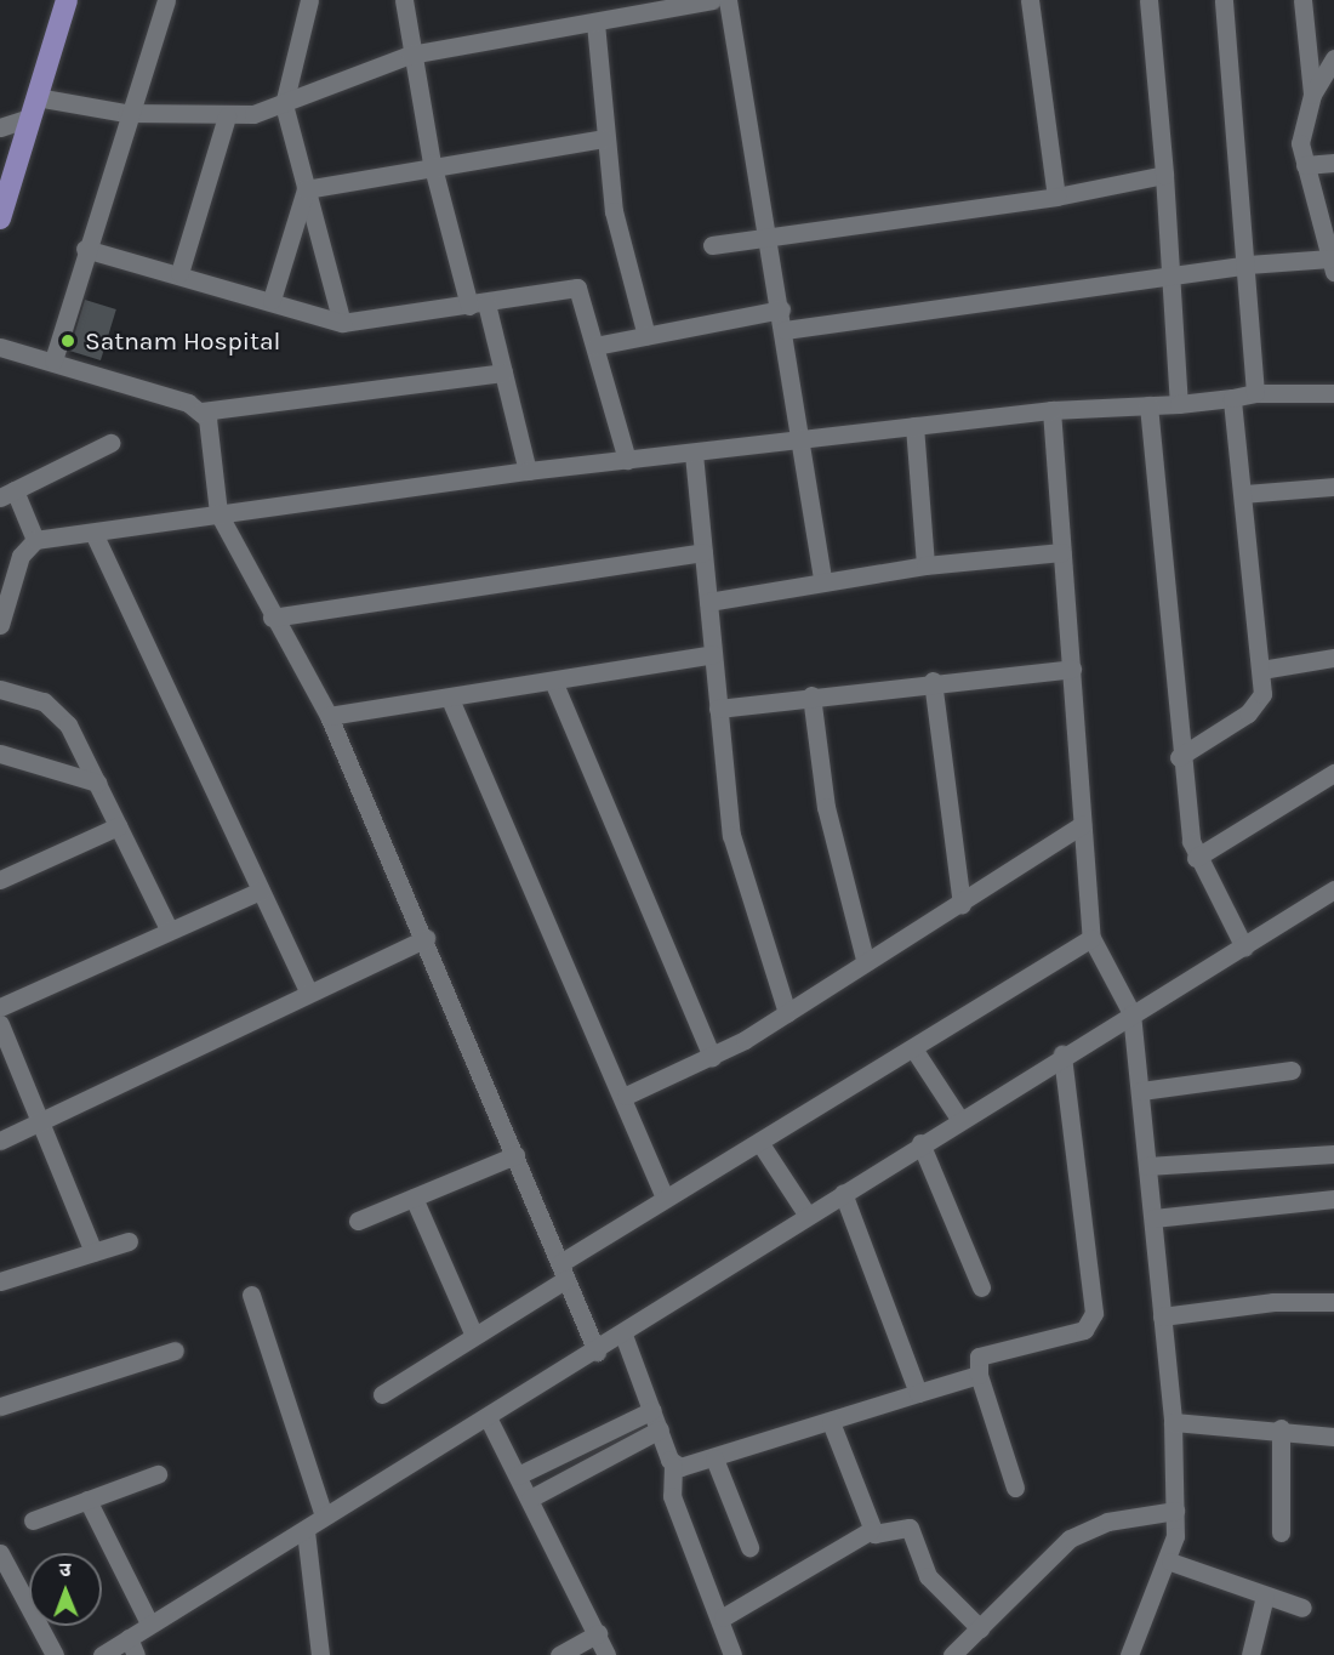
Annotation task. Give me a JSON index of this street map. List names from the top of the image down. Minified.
{"places":["Satnam Hospital"],"north":"top"}
